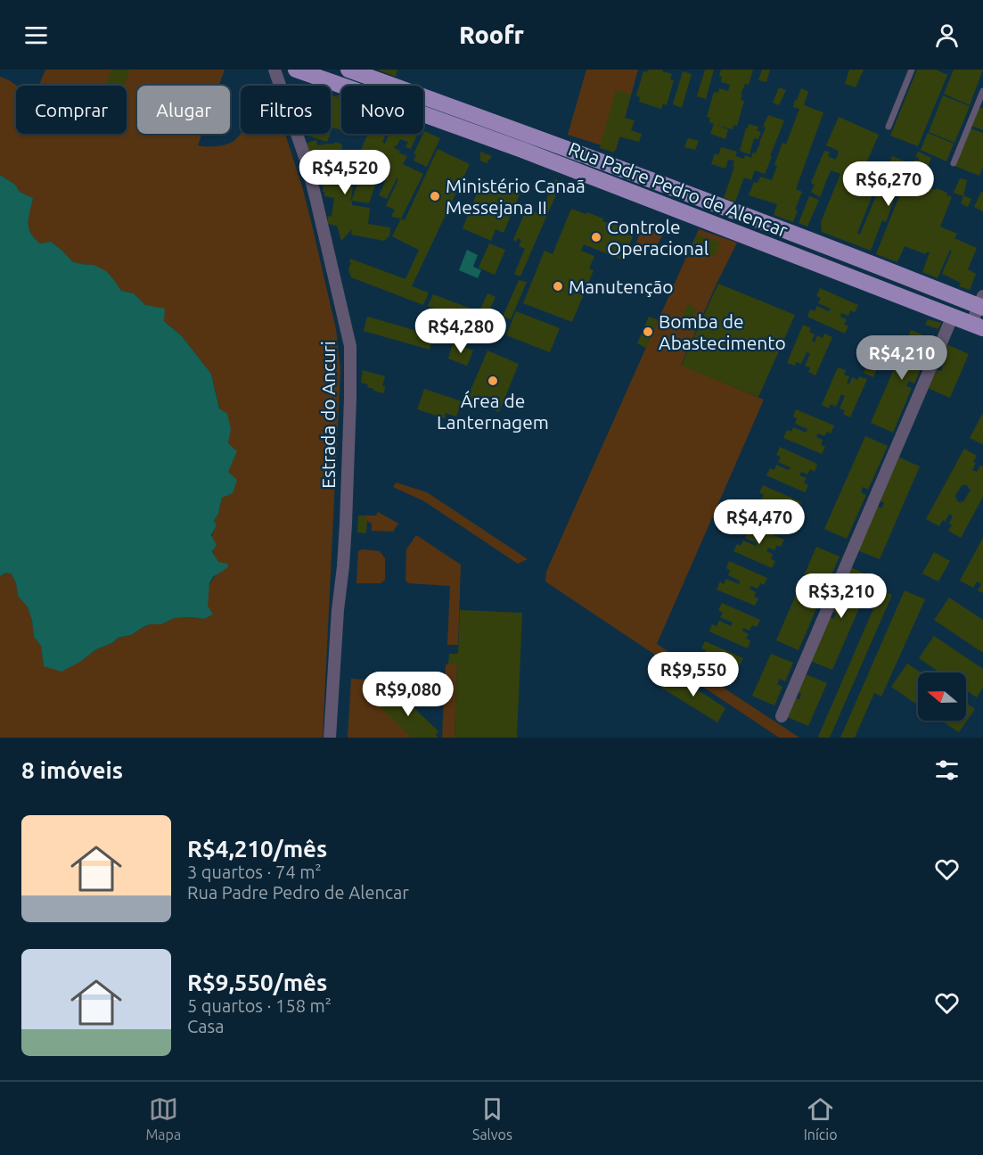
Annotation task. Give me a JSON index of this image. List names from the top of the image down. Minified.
{"streets":{"main road":["Rua Padre Pedro de Alencar"],"street":["Estrada do Ancuri"]},"places":["Ministério Canaã Messejana II","Controle Operacional","Manutenção","Bomba de Abastecimento","Área de Lanternagem"],"north":"left","page":{"header":"Roofr","chip":["Comprar","Alugar","Filtros","Novo"],"price":["R$4,520","R$6,270","R$4,280","R$4,210","R$4,470","R$3,210","R$9,550","R$9,080"],"heading":"8 imóveis","list":[{"name":"R$4,210/mês","note":"3 quartos · 74 m² · Rua Padre Pedro de Alencar"},{"name":"R$9,550/mês","note":"5 quartos · 158 m² · Casa"}],"tabs":["Mapa","Salvos","Início"]}}
